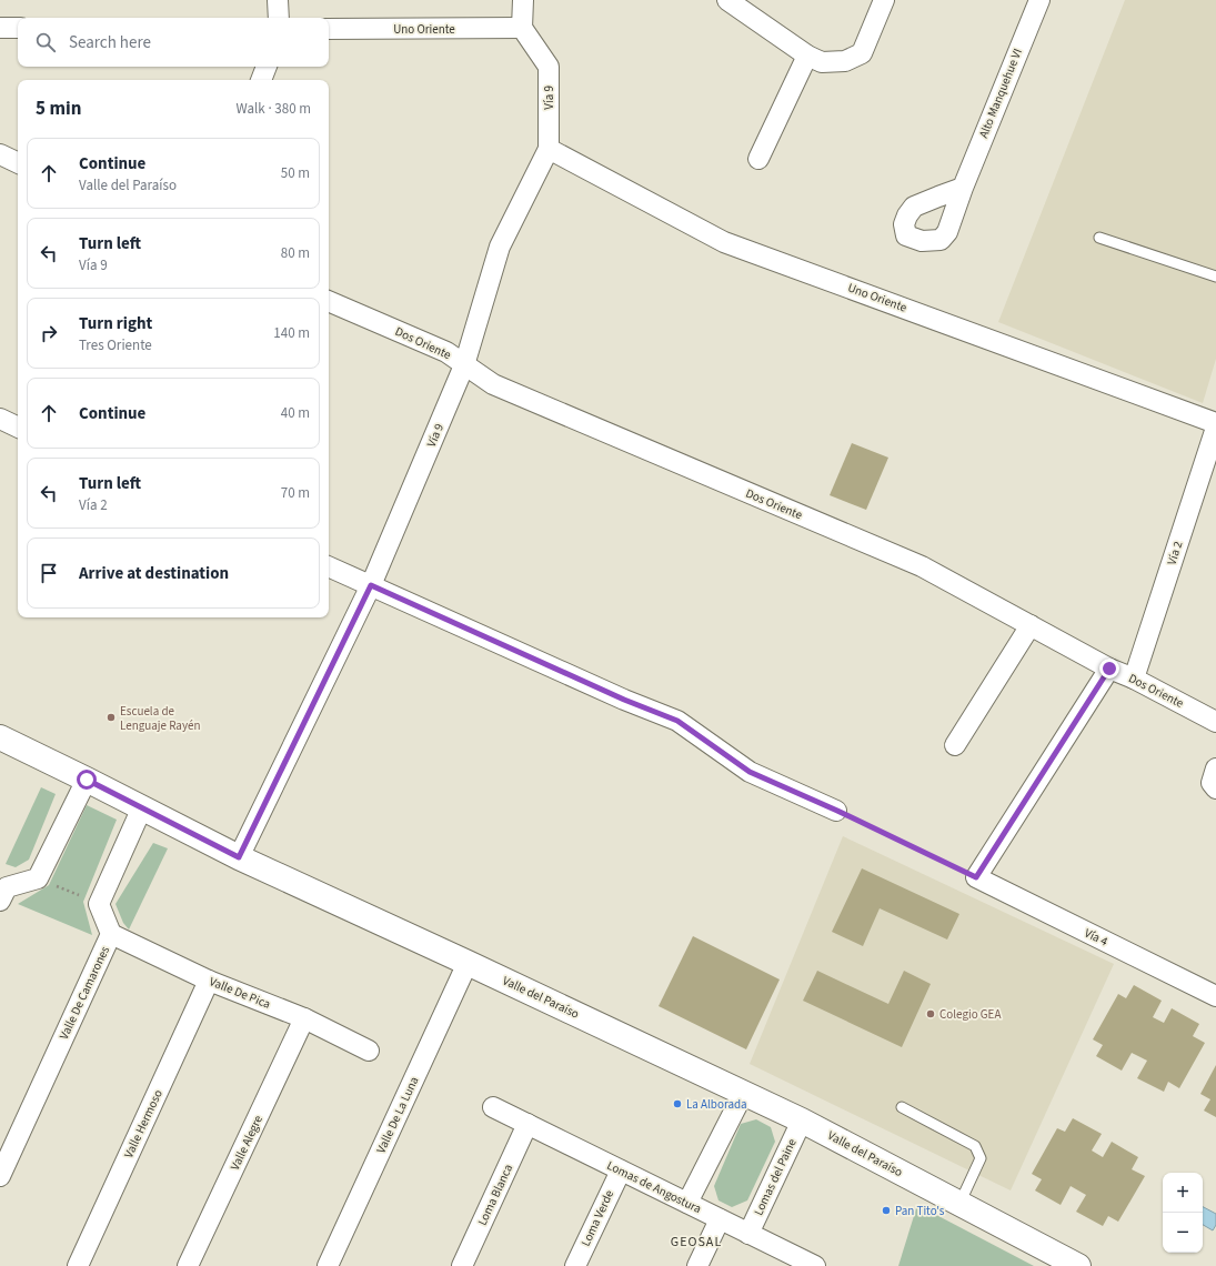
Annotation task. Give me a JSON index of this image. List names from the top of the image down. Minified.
{"streets":{"street":["Uno Oriente","Alto Manquehue VI","Vía 9","Dos Oriente","Vía 2","Vía 4","Valle De Camarones","Valle De Pica","Valle del Paraíso","Valle De La Luna","Valle Hermoso","Valle Alegre","Lomas del Paine","Lomas de Angostura","Loma Blanca","Loma Verde"]},"crossings":[["Uno Oriente","Vía 9"],["Vía 9","Dos Oriente"],["Vía 9","Valle del Paraíso"],["Dos Oriente","Vía 2"],["Valle De Camarones","Valle De Pica"],["Valle De Pica","Valle Hermoso"],["Valle De Pica","Valle Alegre"],["Valle del Paraíso","Valle De La Luna"],["Valle del Paraíso","Lomas del Paine"],["Lomas del Paine","Lomas de Angostura"],["Lomas de Angostura","Loma Blanca"],["Lomas de Angostura","Loma Verde"]],"districts":["GEOSAL"],"places":["Escuela de Lenguaje Rayén","Colegio GEA","La Alborada","Pan Tito's"],"page":{"search":"Search here","heading":["5 min","Walk · 380 m"],"list":[["Continue","Valle del Paraíso","50 m"],["Turn left","Vía 9","80 m"],["Turn right","Tres Oriente","140 m"],["Continue","40 m"],["Turn left","Vía 2","70 m"],"Arrive at destination"],"map_buttons":["+","−"]}}
